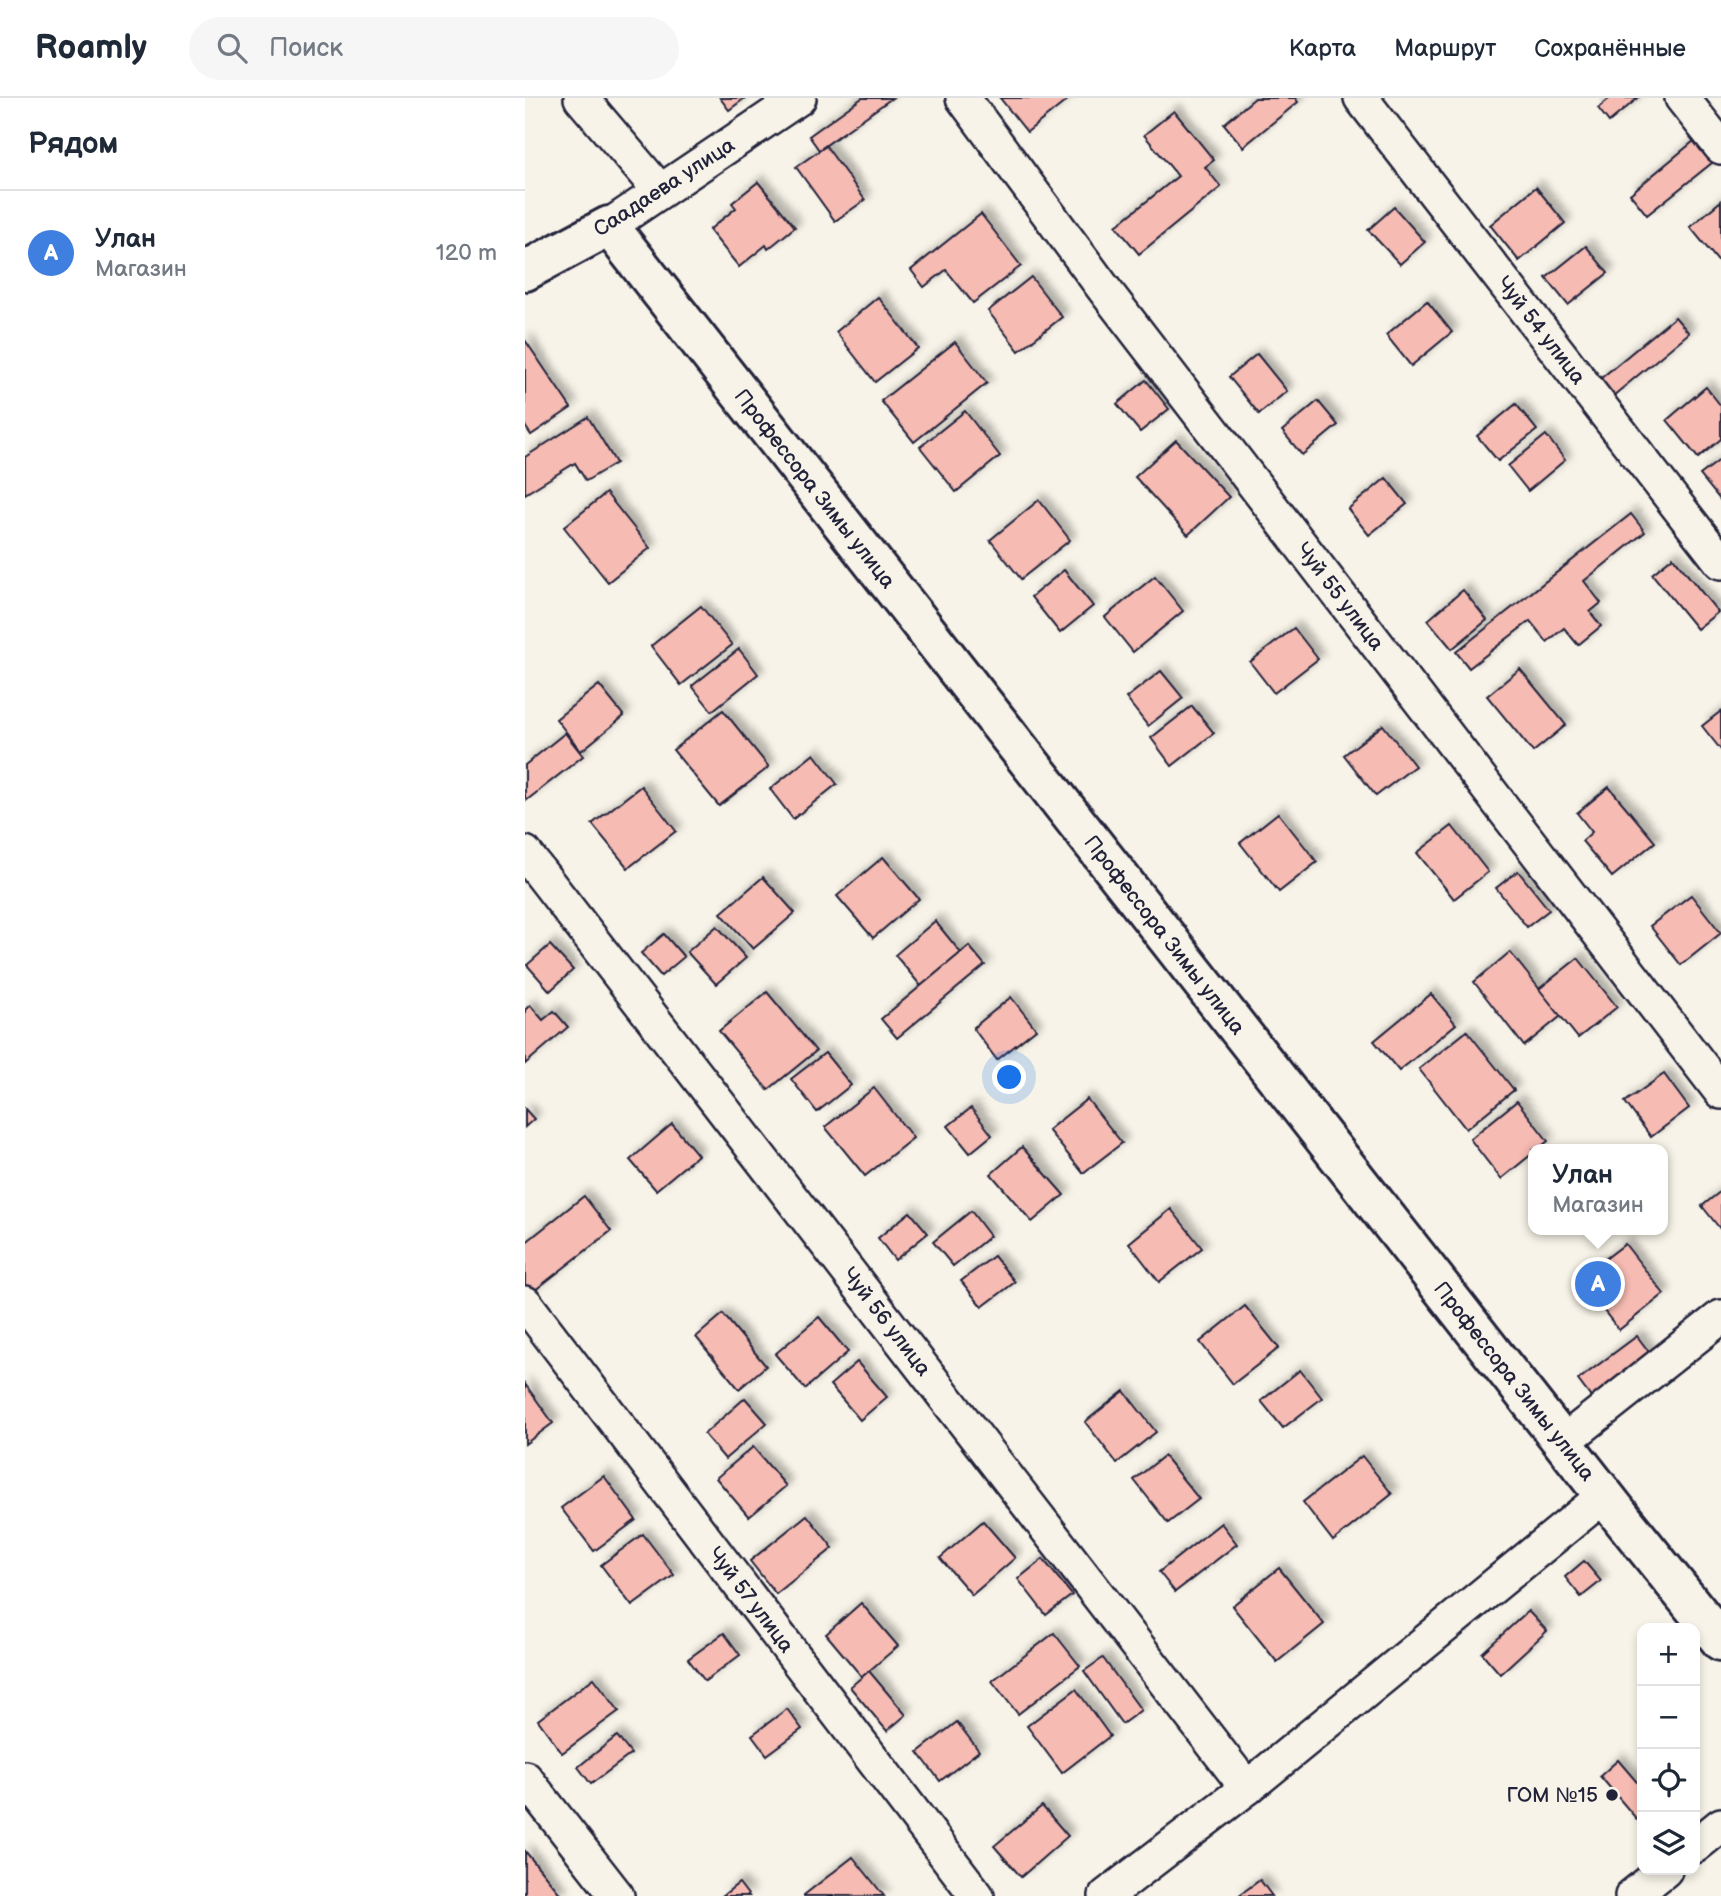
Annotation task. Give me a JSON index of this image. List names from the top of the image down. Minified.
{"streets":{"street":["Саадаева улица","Чуй 54 улица","Профессора Зимы улица","Чуй 55 улица","Чуй 56 улица","Чуй 57 улица"]},"crossings":[["Саадаева улица","Профессора Зимы улица"]],"places":["ГОМ №15"],"page":{"header":"Roamly","search":"Поиск","nav":["Карта","Маршрут","Сохранённые"],"heading":"Рядом","list":[{"mark":"A","name":"Улан","note":"Магазин","value":"120 m"}],"popup":["Улан","Магазин"],"pins":"A","map_buttons":["+","−"]}}
